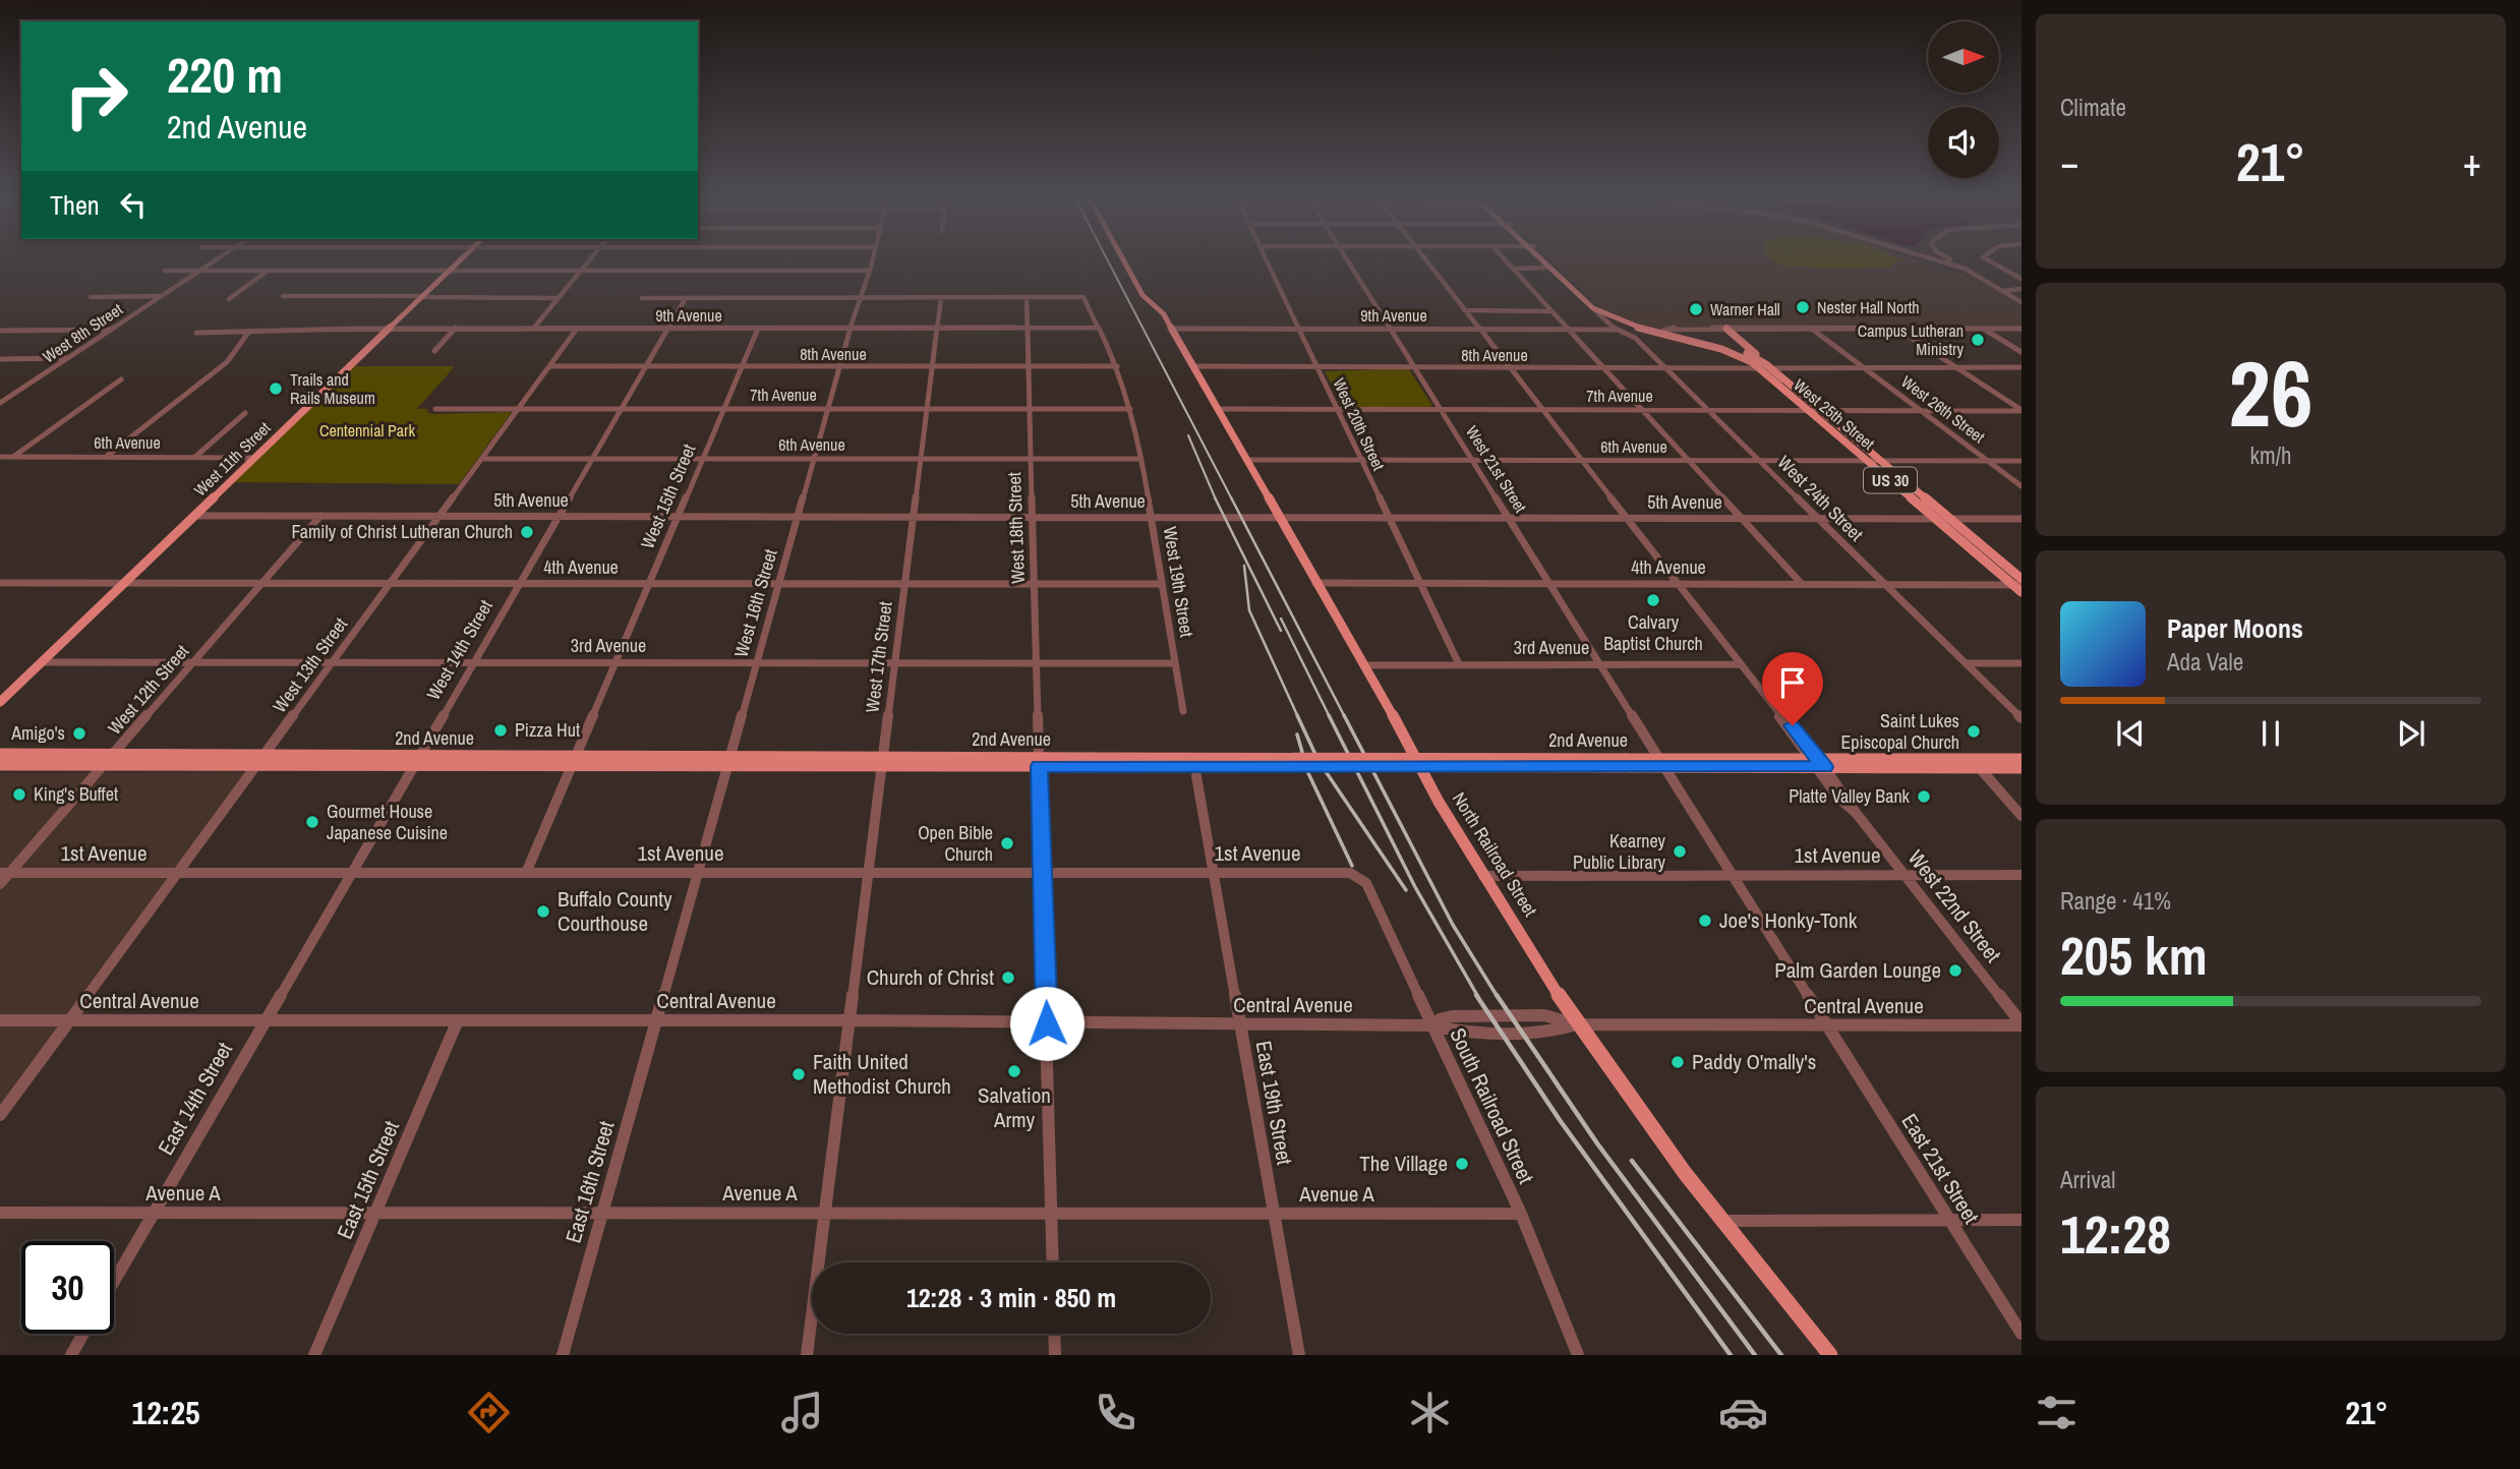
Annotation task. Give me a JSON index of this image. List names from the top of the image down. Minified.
{"streets":{"main road":["West 25th Street","West 11th Street","US 30","West 24th Street","2nd Avenue","North Railroad Street"],"street":["9th Avenue","West 8th Street","8th Avenue","7th Avenue","West 26th Street","West 20th Street","6th Avenue","West 21st Street","West 15th Street","5th Avenue","West 18th Street","4th Avenue","West 19th Street","West 16th Street","3rd Avenue","West 14th Street","West 17th Street","West 13th Street","West 12th Street","1st Avenue","West 22nd Street","Central Avenue","East 14th Street","East 19th Street","South Railroad Street","East 21st Street","East 15th Street","East 16th Street","Avenue A"]},"crossings":[["9th Avenue","West 20th Street"],["9th Avenue","West 11th Street"],["9th Avenue","West 21st Street"],["9th Avenue","West 15th Street"],["9th Avenue","West 24th Street"],["9th Avenue","West 18th Street"],["9th Avenue","West 19th Street"],["9th Avenue","West 16th Street"],["9th Avenue","West 14th Street"],["9th Avenue","West 17th Street"],["9th Avenue","West 13th Street"],["9th Avenue","North Railroad Street"],["9th Avenue","West 22nd Street"],["8th Avenue","West 26th Street"],["8th Avenue","West 25th Street"],["8th Avenue","West 20th Street"],["8th Avenue","West 21st Street"],["8th Avenue","West 15th Street"],["8th Avenue","West 24th Street"],["8th Avenue","West 18th Street"],["8th Avenue","West 19th Street"],["8th Avenue","West 16th Street"],["8th Avenue","West 14th Street"],["8th Avenue","West 17th Street"],["8th Avenue","West 13th Street"],["8th Avenue","North Railroad Street"],["8th Avenue","West 22nd Street"],["7th Avenue","West 26th Street"],["7th Avenue","West 25th Street"],["7th Avenue","West 20th Street"],["7th Avenue","West 21st Street"],["7th Avenue","West 15th Street"],["7th Avenue","West 24th Street"],["7th Avenue","West 18th Street"],["7th Avenue","West 19th Street"],["7th Avenue","West 16th Street"],["7th Avenue","West 14th Street"],["7th Avenue","West 17th Street"],["7th Avenue","West 13th Street"],["7th Avenue","North Railroad Street"],["7th Avenue","West 22nd Street"],["West 26th Street","6th Avenue"],["West 25th Street","6th Avenue"],["West 25th Street","West 24th Street"],["West 25th Street","5th Avenue"],["West 25th Street","4th Avenue"],["West 20th Street","6th Avenue"],["West 20th Street","5th Avenue"],["West 20th Street","4th Avenue"],["West 20th Street","3rd Avenue"],["6th Avenue","West 11th Street"],["6th Avenue","West 21st Street"],["6th Avenue","West 15th Street"],["6th Avenue","West 24th Street"],["6th Avenue","West 18th Street"],["6th Avenue","West 19th Street"],["6th Avenue","West 16th Street"],["6th Avenue","West 14th Street"],["6th Avenue","West 17th Street"],["6th Avenue","West 13th Street"],["6th Avenue","North Railroad Street"],["6th Avenue","West 22nd Street"],["West 11th Street","5th Avenue"],["West 11th Street","4th Avenue"],["West 11th Street","3rd Avenue"],["West 21st Street","5th Avenue"],["West 21st Street","4th Avenue"],["West 21st Street","3rd Avenue"],["West 21st Street","2nd Avenue"],["West 21st Street","1st Avenue"],["West 21st Street","Central Avenue"],["West 21st Street","East 21st Street"],["West 15th Street","5th Avenue"],["West 15th Street","4th Avenue"],["West 15th Street","3rd Avenue"],["West 15th Street","2nd Avenue"],["West 15th Street","1st Avenue"],["West 24th Street","5th Avenue"],["West 24th Street","4th Avenue"],["5th Avenue","West 18th Street"],["5th Avenue","West 19th Street"],["5th Avenue","West 16th Street"],["5th Avenue","West 14th Street"],["5th Avenue","West 17th Street"],["5th Avenue","West 13th Street"],["5th Avenue","West 12th Street"],["5th Avenue","North Railroad Street"],["5th Avenue","West 22nd Street"],["West 18th Street","4th Avenue"],["West 18th Street","West 19th Street"],["West 18th Street","3rd Avenue"],["West 18th Street","2nd Avenue"],["West 18th Street","1st Avenue"],["West 18th Street","Central Avenue"],["West 18th Street","Avenue A"],["4th Avenue","West 19th Street"],["4th Avenue","West 16th Street"],["4th Avenue","West 14th Street"],["4th Avenue","West 17th Street"],["4th Avenue","West 13th Street"],["4th Avenue","West 12th Street"],["4th Avenue","North Railroad Street"],["4th Avenue","West 22nd Street"],["West 19th Street","3rd Avenue"],["West 16th Street","3rd Avenue"],["West 16th Street","2nd Avenue"],["West 16th Street","1st Avenue"],["West 16th Street","Central Avenue"],["West 16th Street","East 16th Street"],["3rd Avenue","West 14th Street"],["3rd Avenue","West 17th Street"],["3rd Avenue","West 13th Street"],["3rd Avenue","West 12th Street"],["3rd Avenue","North Railroad Street"],["3rd Avenue","West 22nd Street"],["West 14th Street","2nd Avenue"],["West 14th Street","1st Avenue"],["West 14th Street","Central Avenue"],["West 14th Street","East 14th Street"],["West 17th Street","2nd Avenue"],["West 17th Street","1st Avenue"],["West 17th Street","Central Avenue"],["West 17th Street","Avenue A"],["West 13th Street","2nd Avenue"],["West 13th Street","1st Avenue"],["West 13th Street","Central Avenue"],["West 12th Street","2nd Avenue"],["West 12th Street","1st Avenue"],["2nd Avenue","West 22nd Street"],["1st Avenue","North Railroad Street"],["1st Avenue","West 22nd Street"],["1st Avenue","South Railroad Street"],["North Railroad Street","Central Avenue"],["West 22nd Street","Central Avenue"],["Central Avenue","East 14th Street"],["Central Avenue","East 19th Street"],["Central Avenue","South Railroad Street"],["Central Avenue","East 21st Street"],["Central Avenue","East 15th Street"],["Central Avenue","East 16th Street"],["East 14th Street","Avenue A"],["East 19th Street","Avenue A"],["South Railroad Street","Avenue A"],["East 15th Street","Avenue A"],["East 16th Street","Avenue A"]],"parks":["Centennial Park"],"places":["Nester Hall North","Warner Hall","Campus Lutheran Ministry","Trails and Rails Museum","Family of Christ Lutheran Church","Calvary Baptist Church","Pizza Hut","Saint Lukes Episcopal Church","Amigo's","King's Buffet","Platte Valley Bank","Gourmet House Japanese Cuisine","Open Bible Church","Kearney Public Library","Buffalo County Courthouse","Joe's Honky-Tonk","Palm Garden Lounge","Church of Christ","Paddy O'mally's","Salvation Army","Faith United Methodist Church","The Village"],"north":"right","page":{"tile":["Climate",["26","km/h"],["Range · 41%","205 km"],["Arrival","12:28"]],"turn":["220 m","2nd Avenue"],"heat":["−","21°","+"],"then":"Then","song":["Paper Moons","Ada Vale"],"limit":"30","trip":"12:28 · 3 min · 850 m","tabs":["12:25","21°"]}}
